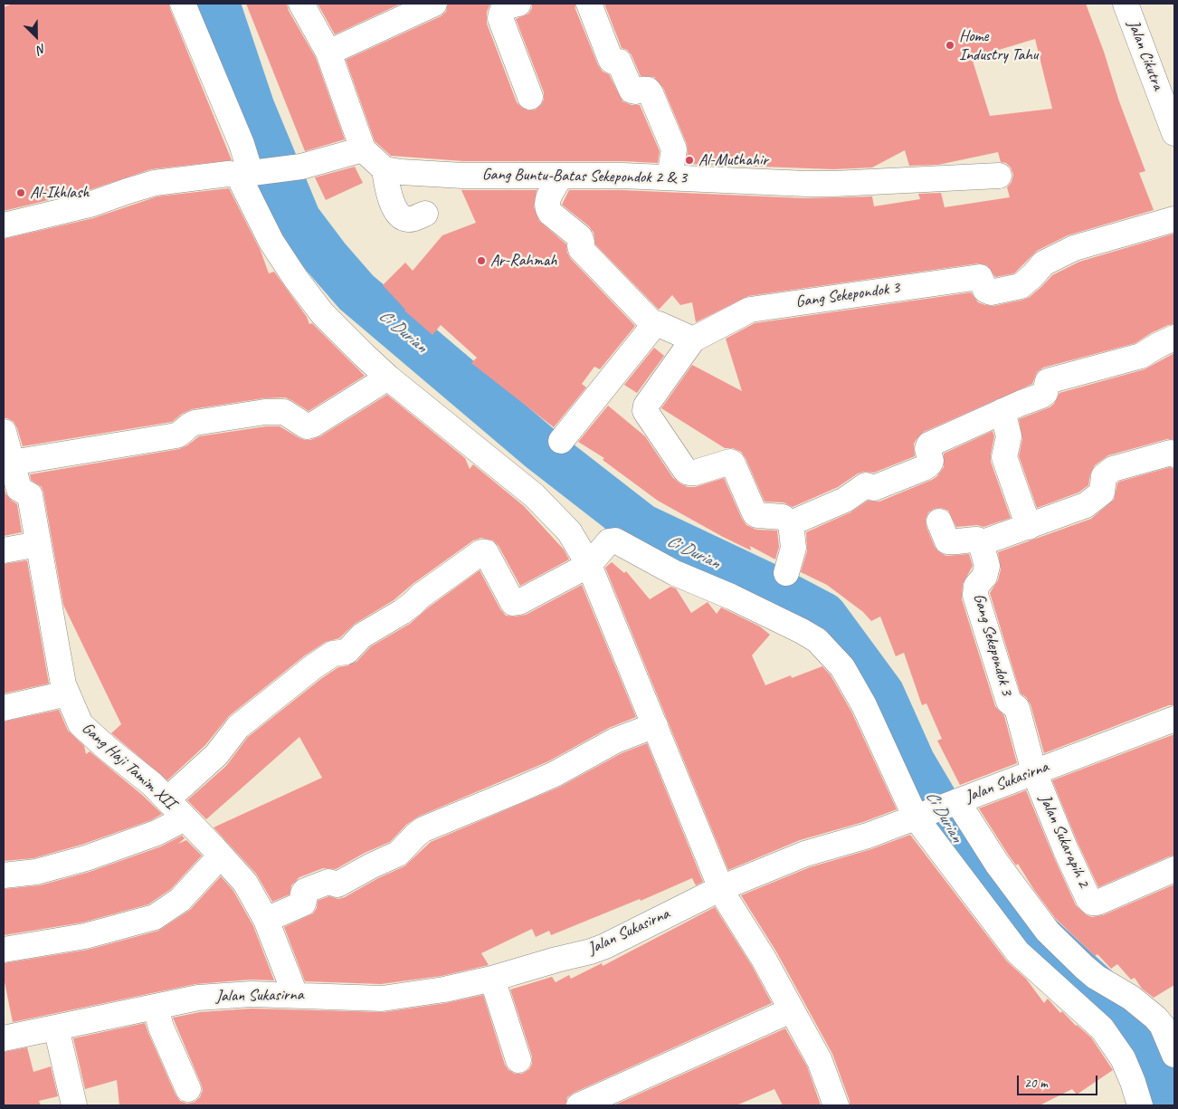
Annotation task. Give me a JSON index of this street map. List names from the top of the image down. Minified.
{"streets":{"street":["Jalan Cikutra","Gang Buntu-Batas Sekepondok 2 & 3","Gang Sekepondok 3","Gang Haji Tamim XII","Jalan Sukasirna","Jalan Sukarapih 2"]},"crossings":[["Gang Sekepondok 3","Jalan Sukasirna"],["Gang Sekepondok 3","Jalan Sukarapih 2"],["Gang Haji Tamim XII","Jalan Sukasirna"],["Jalan Sukasirna","Jalan Sukarapih 2"]],"water":["Ci Durian"],"places":["Home Industry Tahu","Al-Muthahir","Al-Ikhlash","Ar-Rahmah"],"scale_bar":"20 m","north":"bottom right"}
